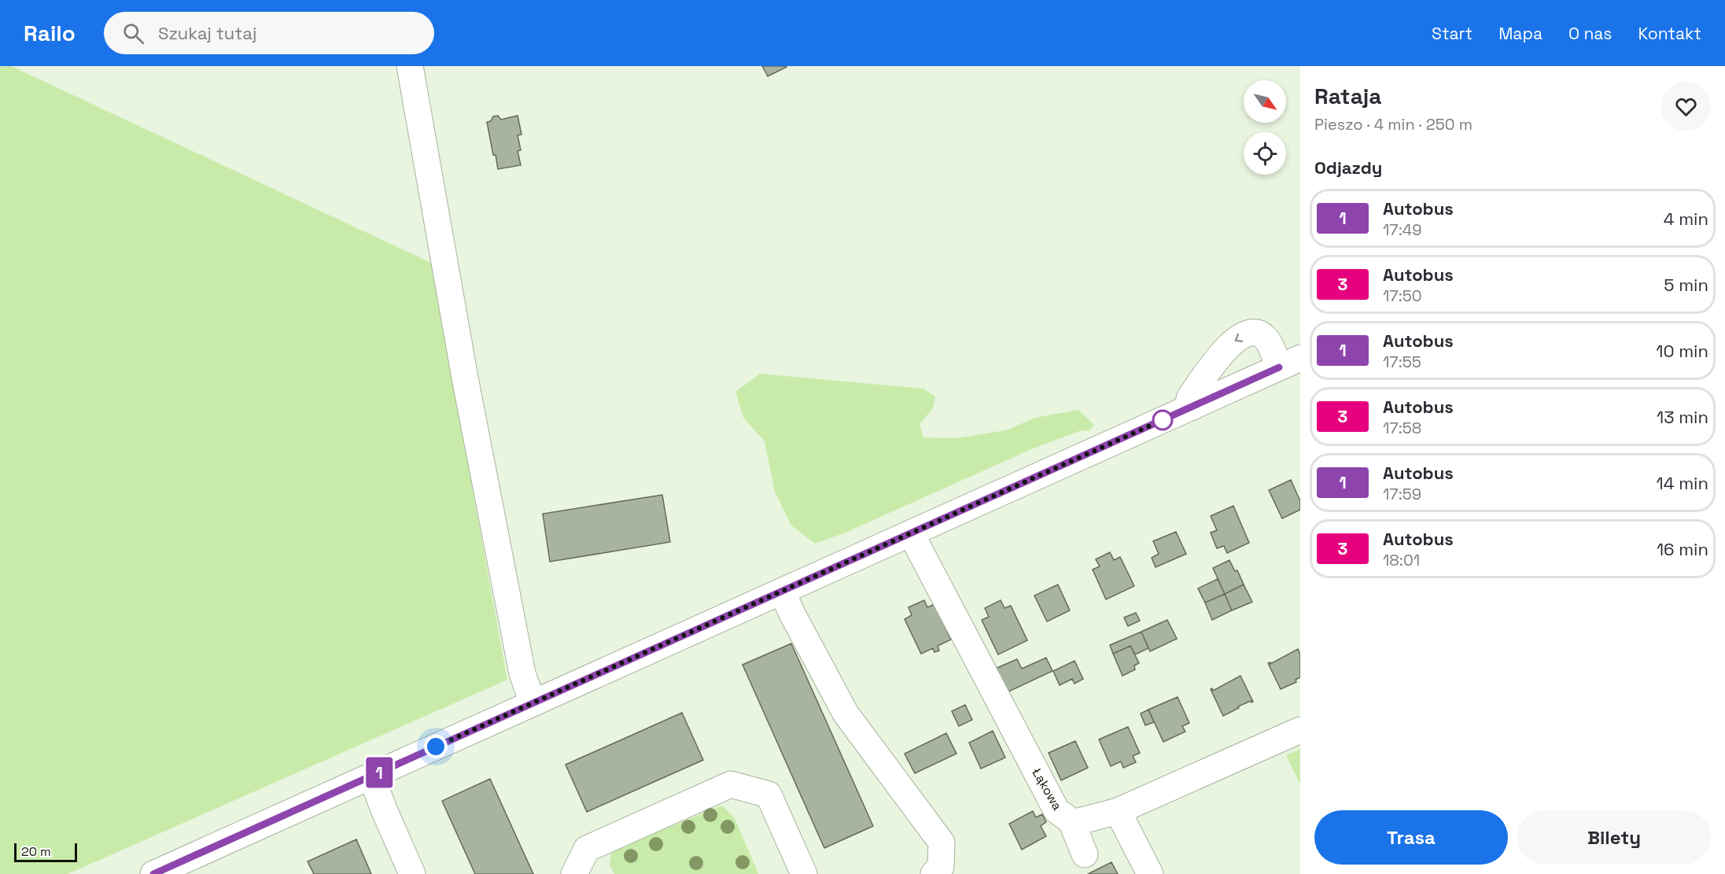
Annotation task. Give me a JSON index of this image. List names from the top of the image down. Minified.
{"streets":{"main road":["Łąkowa"]},"lines":["bus line 1"],"scale_bar":"20 m","north":"bottom right","page":{"header":"Railo","search":"Szukaj tutaj","nav":["Start","Mapa","O nas","Kontakt"],"on_map":"1","heading":[["Rataja","Pieszo · 4 min · 250 m"],"Odjazdy"],"list":[{"mark":"1","name":"Autobus","note":"17:49","value":"4 min"},{"mark":"3","name":"Autobus","note":"17:50","value":"5 min"},{"mark":"1","name":"Autobus","note":"17:55","value":"10 min"},{"mark":"3","name":"Autobus","note":"17:58","value":"13 min"},{"mark":"1","name":"Autobus","note":"17:59","value":"14 min"},{"mark":"3","name":"Autobus","note":"18:01","value":"16 min"}],"buttons":["Trasa","Bilety"],"scale":"20 m"}}
